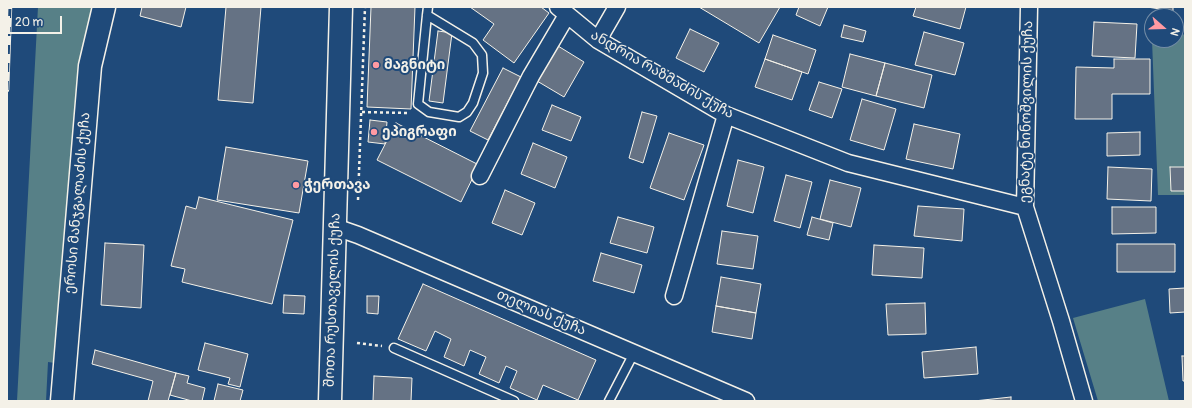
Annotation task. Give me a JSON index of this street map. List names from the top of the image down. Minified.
{"streets":{"main road":["ეროსი მანჯგალაძის ქუჩა","შოთა რუსთაველის ქუჩა"],"street":["ანდრია რაზმაძის ქუჩა","ეგნატე ნინოშვილის ქუჩა","თელიას ქუჩა"]},"crossings":[["ანდრია რაზმაძის ქუჩა","ეგნატე ნინოშვილის ქუჩა"],["შოთა რუსთაველის ქუჩა","თელიას ქუჩა"]],"places":["მაგნიტი","ეპიგრაფი","ჭერთავა"],"scale_bar":"20 m","north":"right"}
